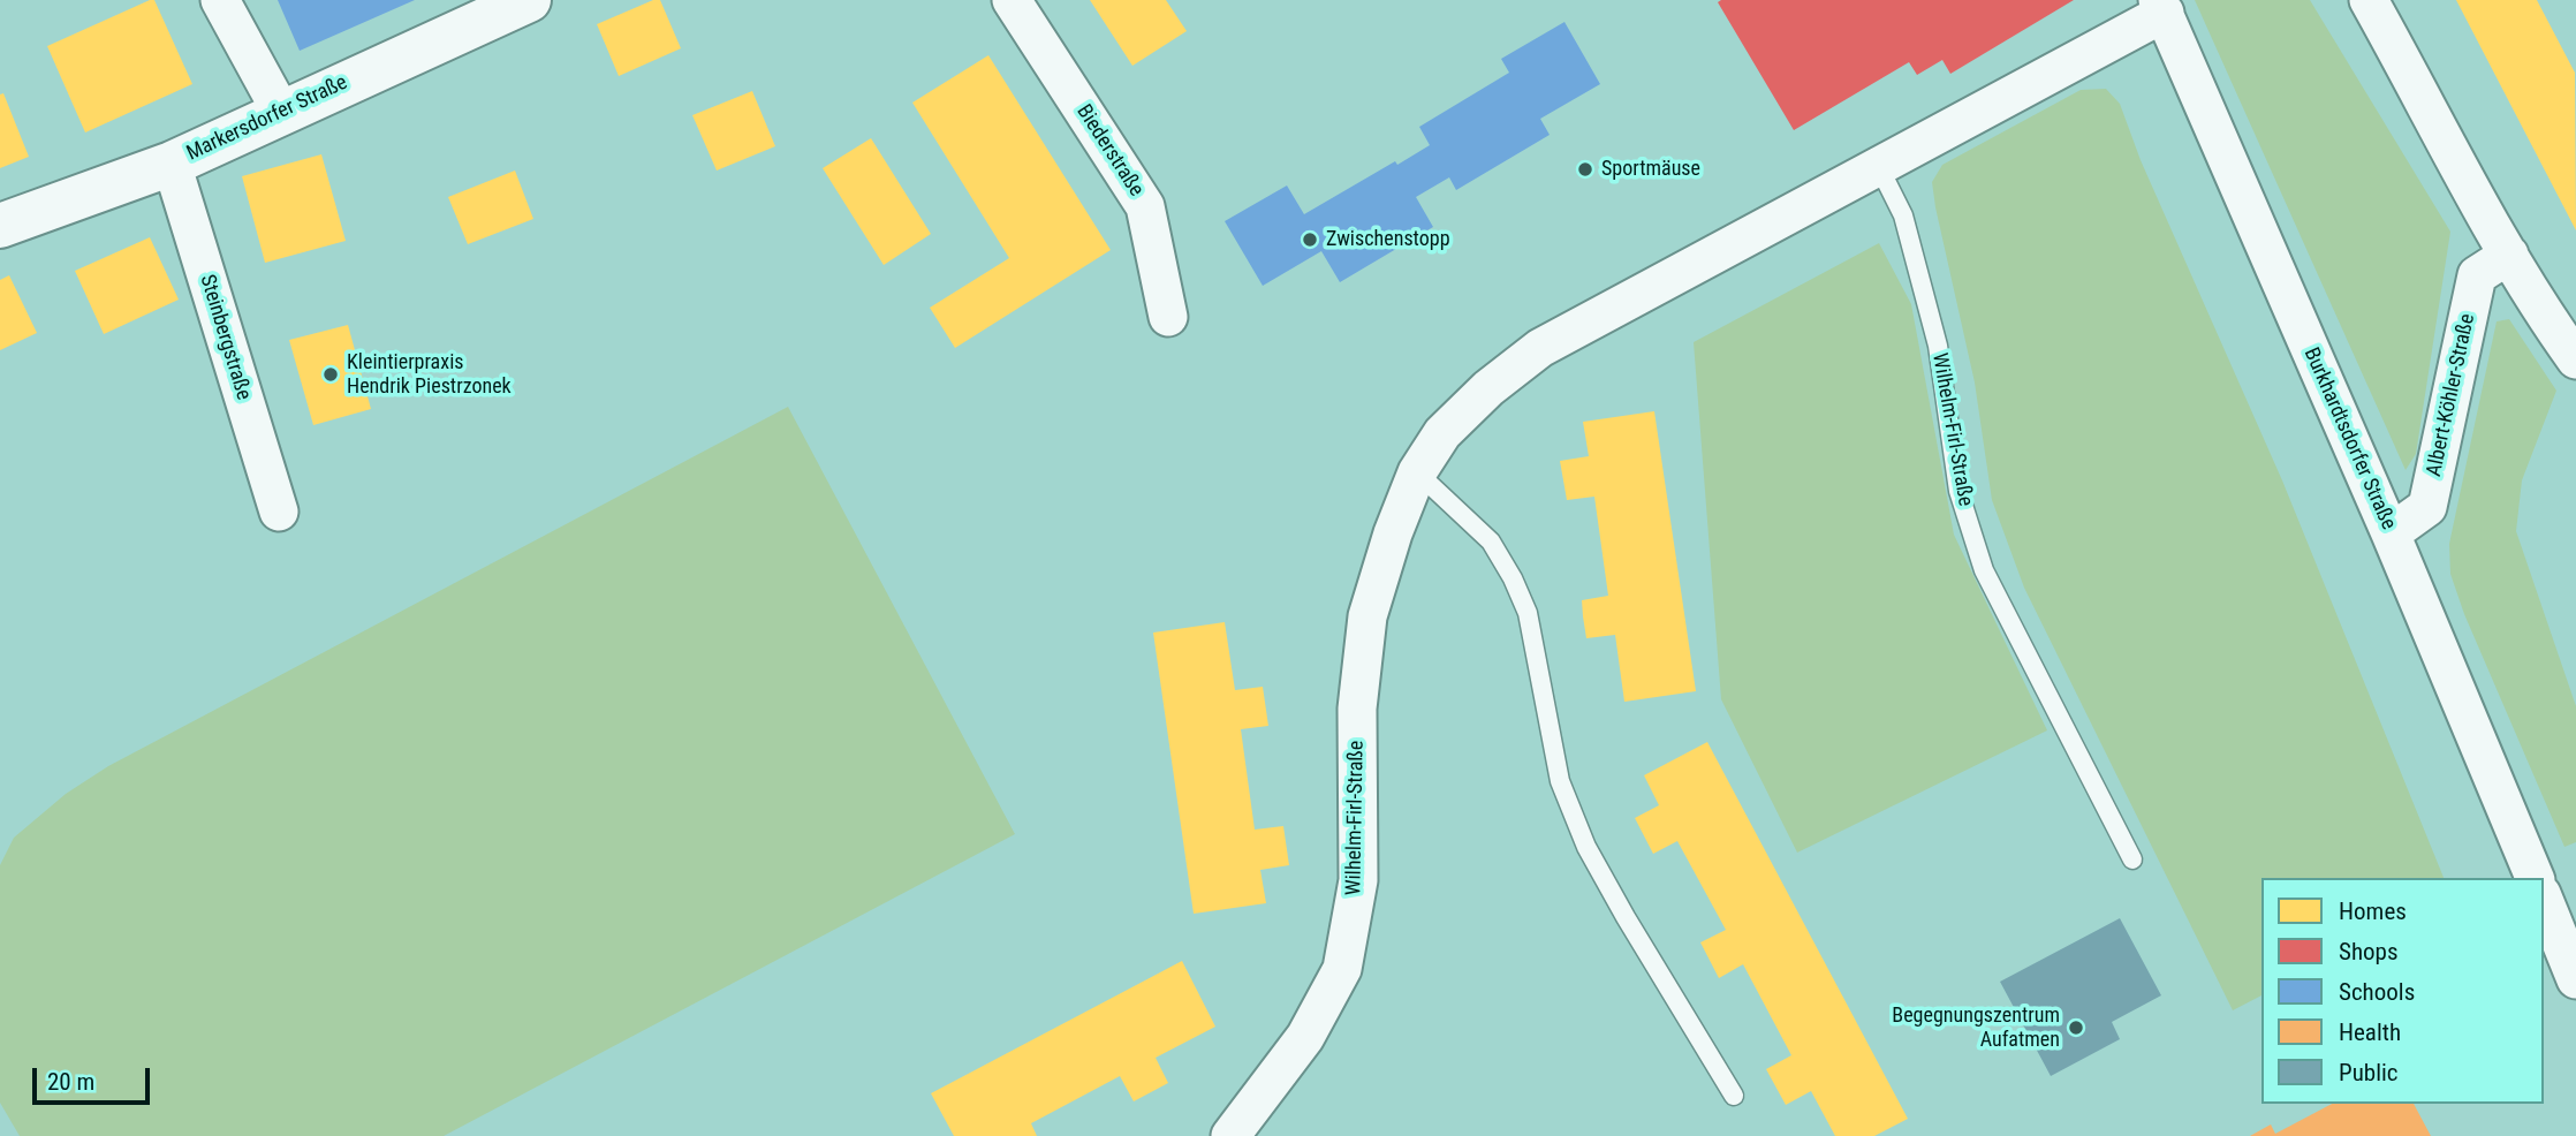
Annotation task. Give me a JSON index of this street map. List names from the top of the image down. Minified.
{"streets":{"street":["Markersdorfer Straße","Biederstraße","Steinbergstraße","Albert-Köhler-Straße","Wilhelm-Firl-Straße","Burkhardtsdorfer Straße"]},"crossings":[["Markersdorfer Straße","Steinbergstraße"],["Albert-Köhler-Straße","Burkhardtsdorfer Straße"],["Wilhelm-Firl-Straße","Burkhardtsdorfer Straße"]],"places":["Sportmäuse","Zwischenstopp","Kleintierpraxis Hendrik Piestrzonek","Begegnungszentrum Aufatmen"],"legend":["Homes","Shops","Schools","Health","Public"],"scale_bar":"20 m"}
